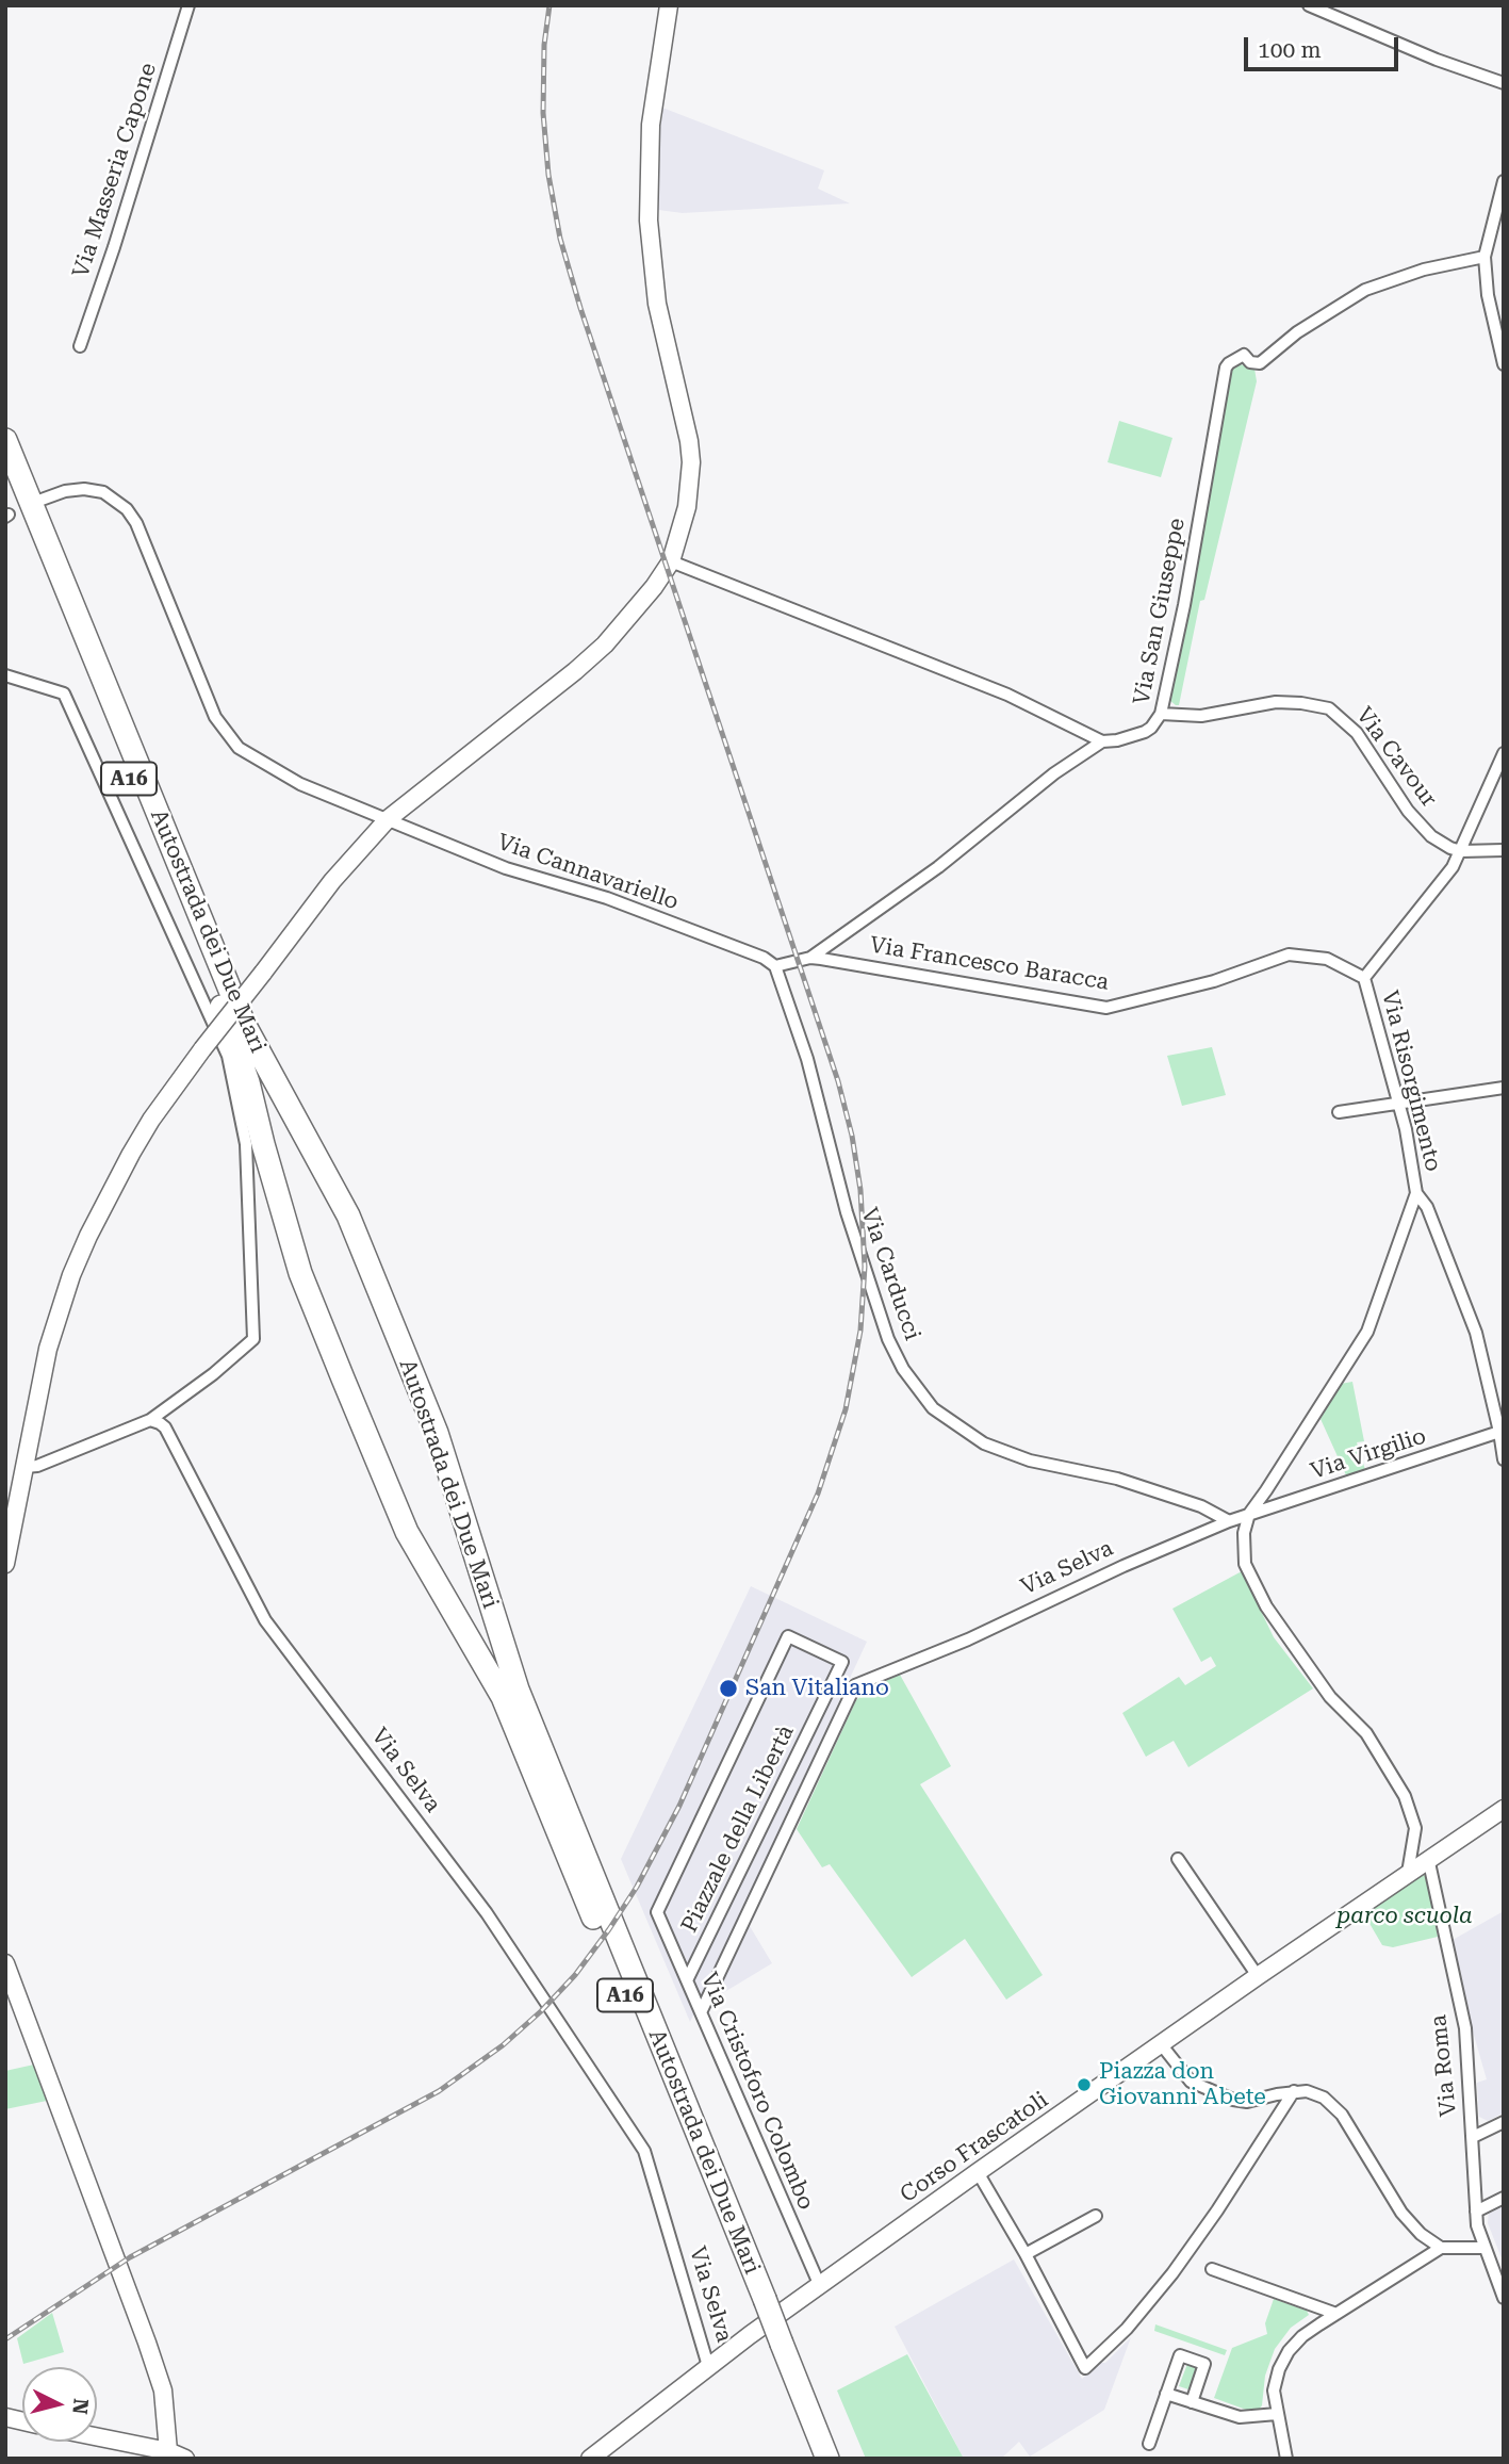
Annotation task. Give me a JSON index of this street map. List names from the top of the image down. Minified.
{"streets":{"highway":["A16","Autostrada dei Due Mari"],"street":["Via Masseria Capone","Via San Giuseppe","Via Cavour","Via Cannavariello","Via Francesco Baracca","Via Risorgimento","Via Carducci","Via Virgilio","Via Selva","Piazzale della Libertà","Via Roma","Via Cristoforo Colombo","Corso Frascatoli"]},"crossings":[["Via San Giuseppe","Via Cavour"],["Via Cavour","Via Risorgimento"],["Via Cannavariello","Via Francesco Baracca"],["Via Cannavariello","Via Carducci"],["Autostrada dei Due Mari","Corso Frascatoli"],["Via Francesco Baracca","Via Risorgimento"],["Via Francesco Baracca","Via Carducci"],["Via Carducci","Via Selva"],["Via Virgilio","Via Selva"],["Via Selva","Via Cristoforo Colombo"],["Piazzale della Libertà","Via Cristoforo Colombo"],["Via Roma","Corso Frascatoli"],["Via Cristoforo Colombo","Corso Frascatoli"]],"parks":["parco scuola"],"places":["San Vitaliano","Piazza don Giovanni Abete"],"scale_bar":"100 m","north":"right"}
